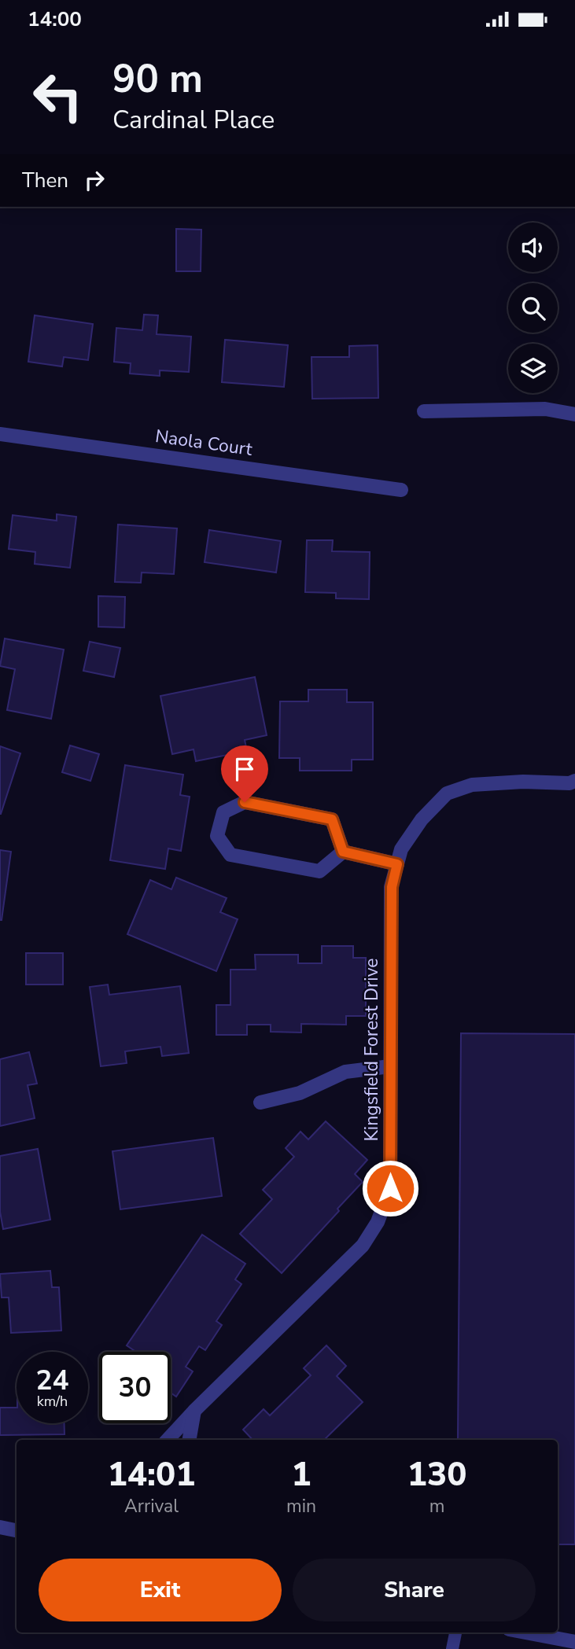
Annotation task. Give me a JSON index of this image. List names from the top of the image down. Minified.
{"streets":{"street":["Naola Court","Kingsfield Forest Drive"]},"page":{"status":"14:00","turn":["90 m","Cardinal Place"],"then":"Then","speed":"24 km/h","limit":"30","eta":["14:01","Arrival","1","min","130","m"],"buttons":["Exit","Share"]}}
